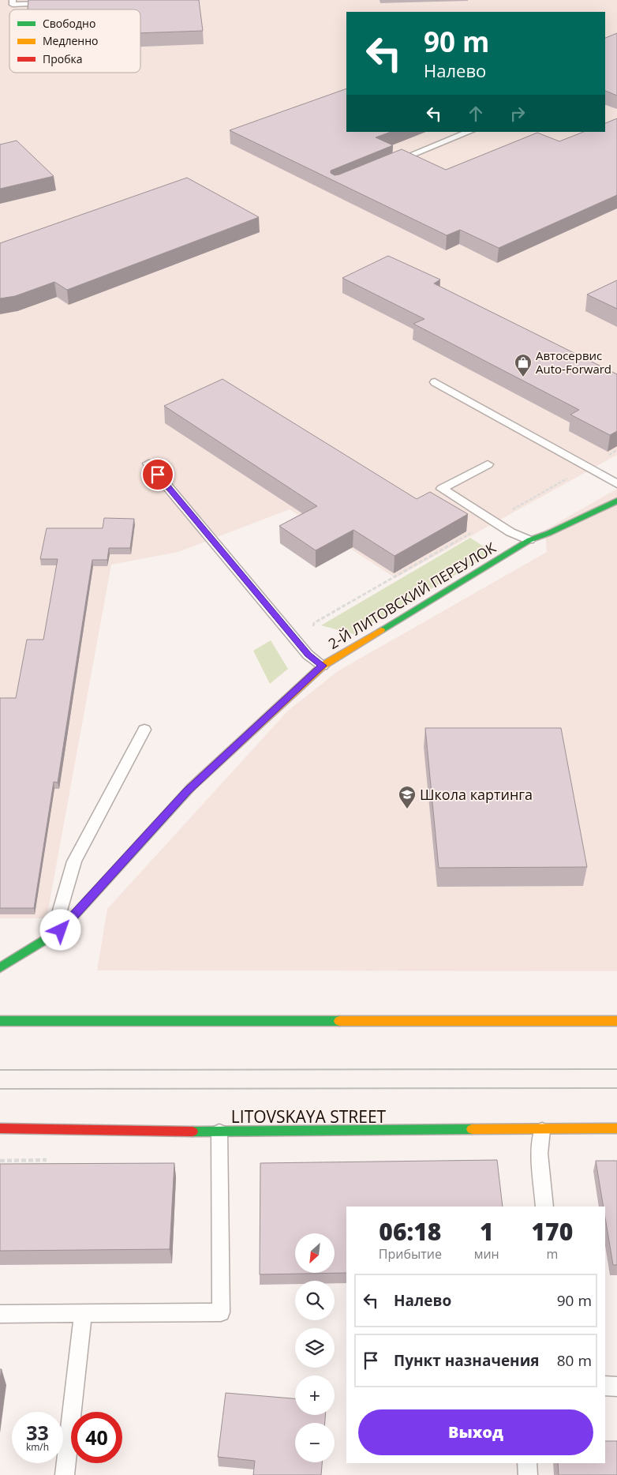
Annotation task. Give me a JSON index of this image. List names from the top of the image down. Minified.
{"streets":{"main road":["2-Й ЛИТОВСКИЙ ПЕРЕУЛОК","LITOVSKAYA STREET"]},"places":{"shop":["Автосервис Auto-Forward"],"school or university":["Школа картинга"]},"legend":["Свободно","Медленно","Пробка"],"north":"bottom left","page":{"turn":["90 m","Налево"],"eta":["06:18","Прибытие","1","мин","170","m"],"map_buttons":["+","−"],"list":[{"name":"Налево","value":"90 m"},{"name":"Пункт назначения","value":"80 m"}],"buttons":"Выход","speed":"33 km/h","limit":"40"}}
